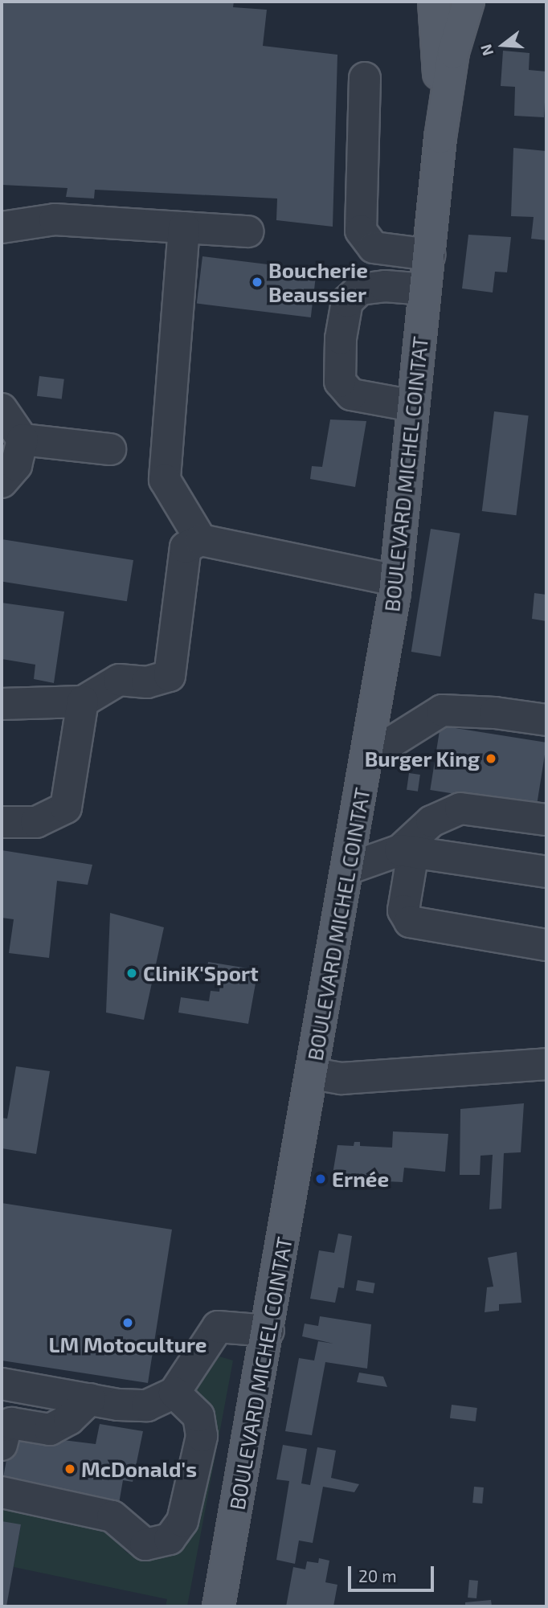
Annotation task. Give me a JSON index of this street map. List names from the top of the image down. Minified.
{"streets":{"main road":["BOULEVARD MICHEL COINTAT"]},"places":["Boucherie Beaussier","Burger King","CliniK'Sport","Ernée","LM Motoculture","McDonald's"],"scale_bar":"20 m","north":"left"}
